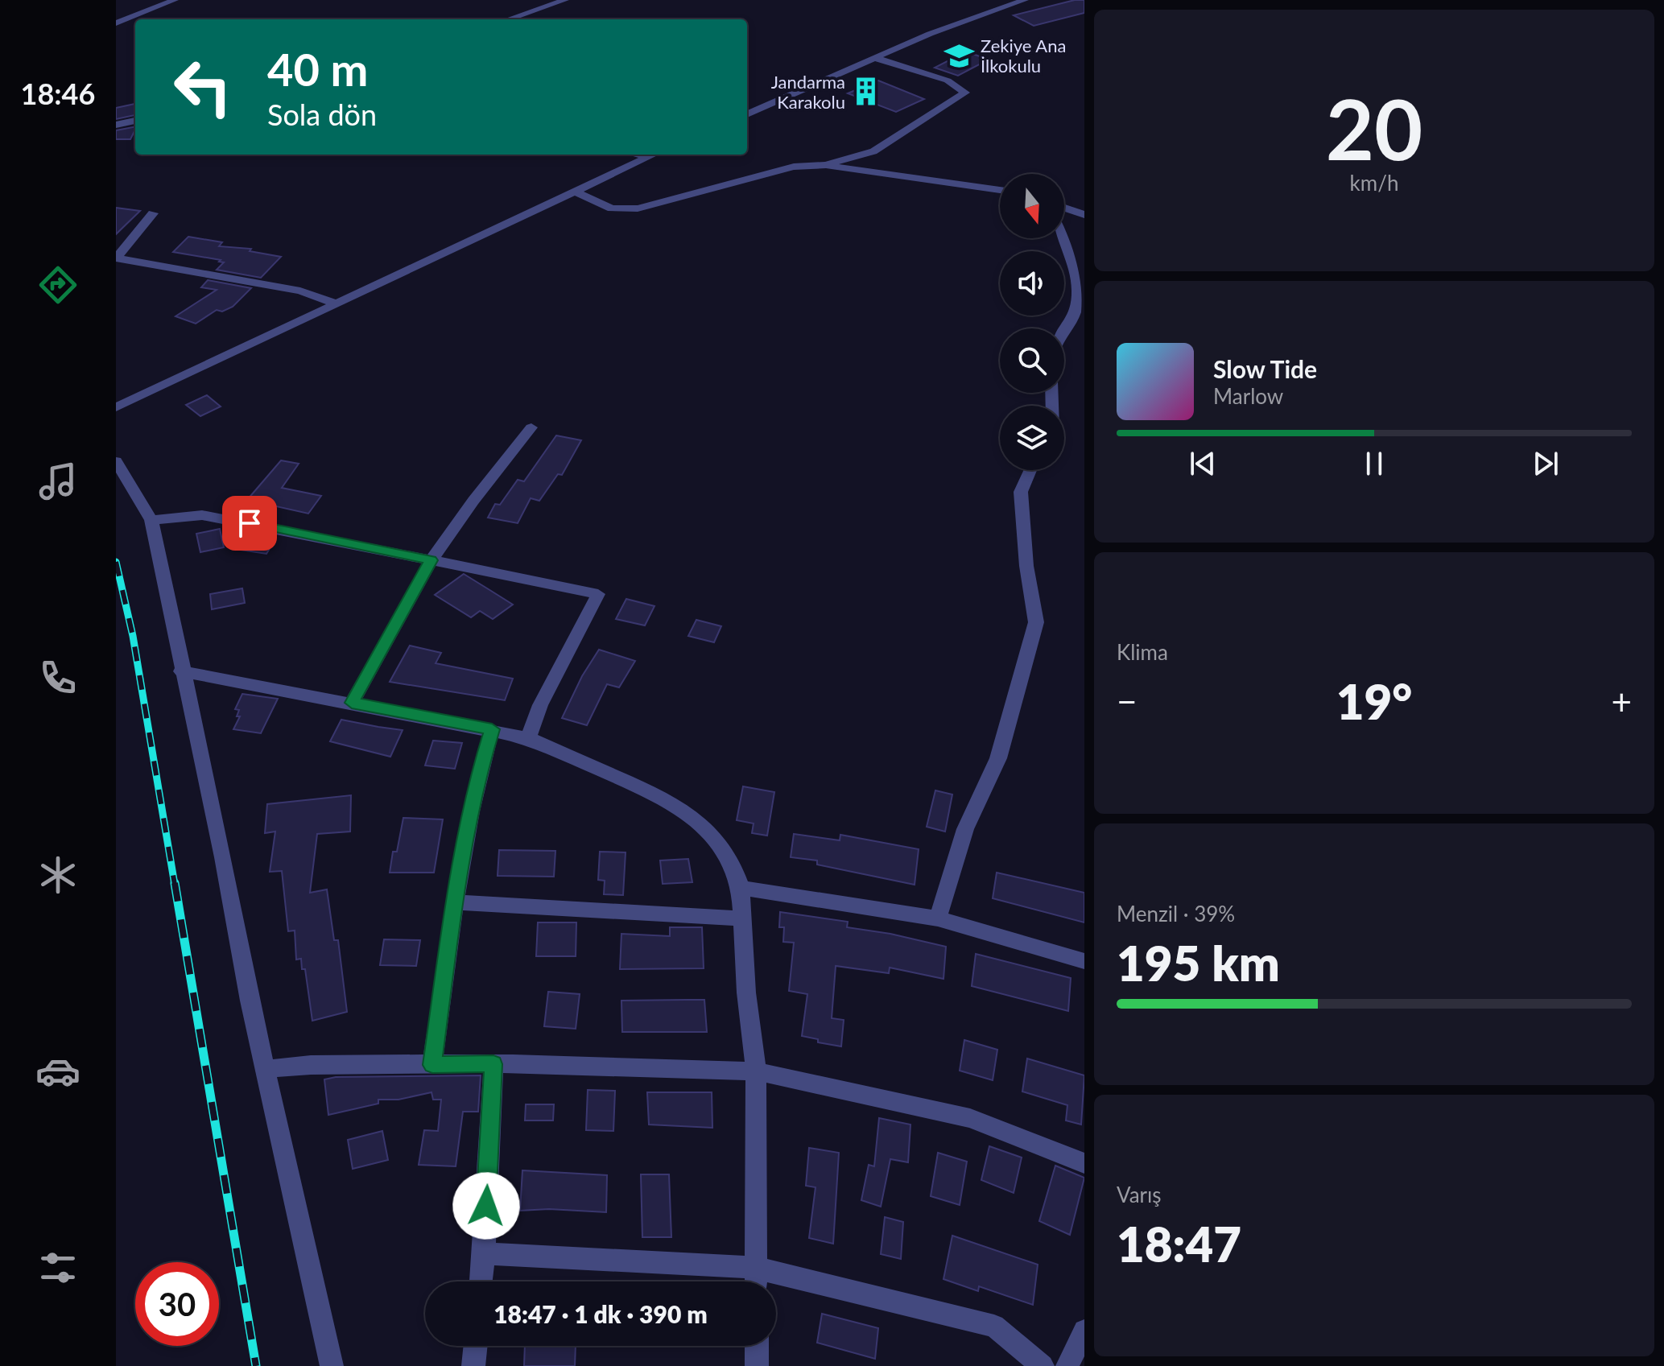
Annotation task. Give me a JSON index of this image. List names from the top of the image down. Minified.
{"places":{"school or university":["Zekiye Ana İlkokulu"],"building":["Jandarma Karakolu"]},"north":"bottom","page":{"tabs":"18:46","tile":[["20","km/h"],"Klima",["Menzil · 39%","195 km"],["Varış","18:47"]],"turn":["40 m","Sola dön"],"song":["Slow Tide","Marlow"],"heat":["−","19°","+"],"limit":"30","trip":"18:47 · 1 dk · 390 m"}}
